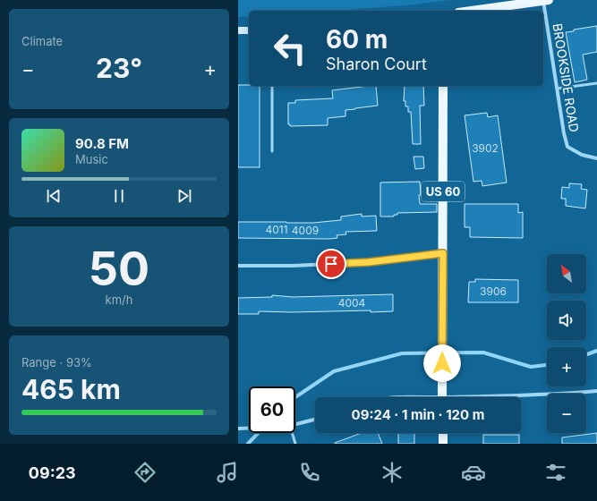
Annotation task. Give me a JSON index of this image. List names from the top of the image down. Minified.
{"streets":{"main road":["US 60"],"street":["BROOKSIDE ROAD"]},"house_numbers":["3902","4011","4009","3906","4004"],"north":"top left","page":{"tile":["Climate",["50","km/h"],["Range · 93%","465 km"]],"turn":["60 m","Sharon Court"],"heat":["−","23°","+"],"song":["90.8 FM","Music"],"map_buttons":["+","−"],"limit":"60","trip":"09:24 · 1 min · 120 m","tabs":"09:23"}}
